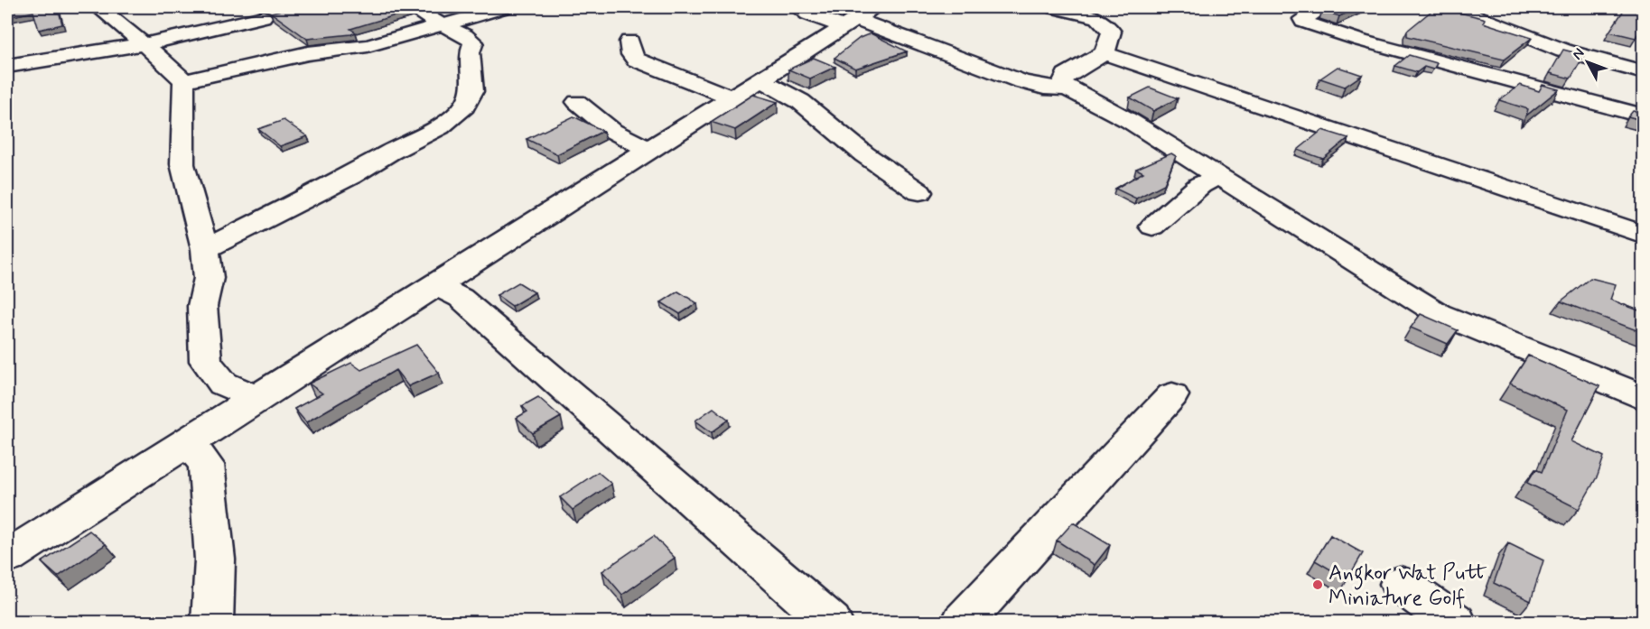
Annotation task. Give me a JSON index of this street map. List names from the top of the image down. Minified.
{"places":["Angkor Wat Putt Miniature Golf"],"north":"top left"}
